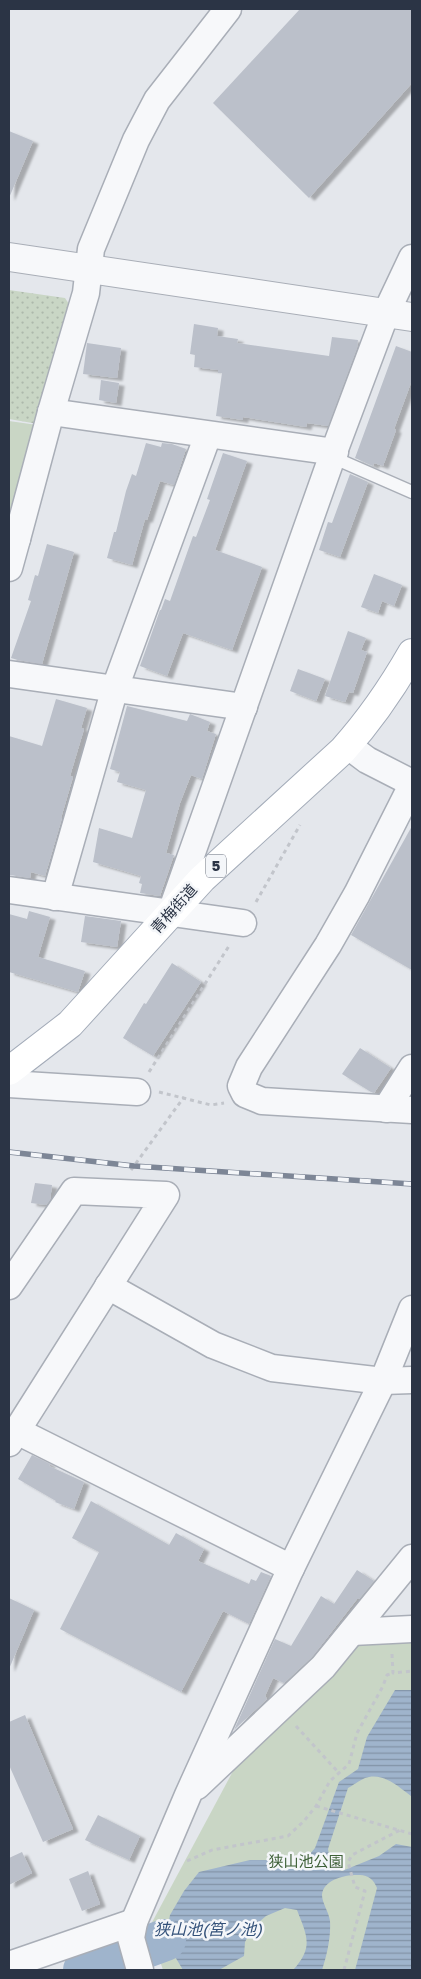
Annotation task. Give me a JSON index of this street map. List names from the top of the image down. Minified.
{"streets":{"main road":["5","青梅街道"]},"water":["狭山池(筥ノ池)"],"parks":["狭山池公園"]}
